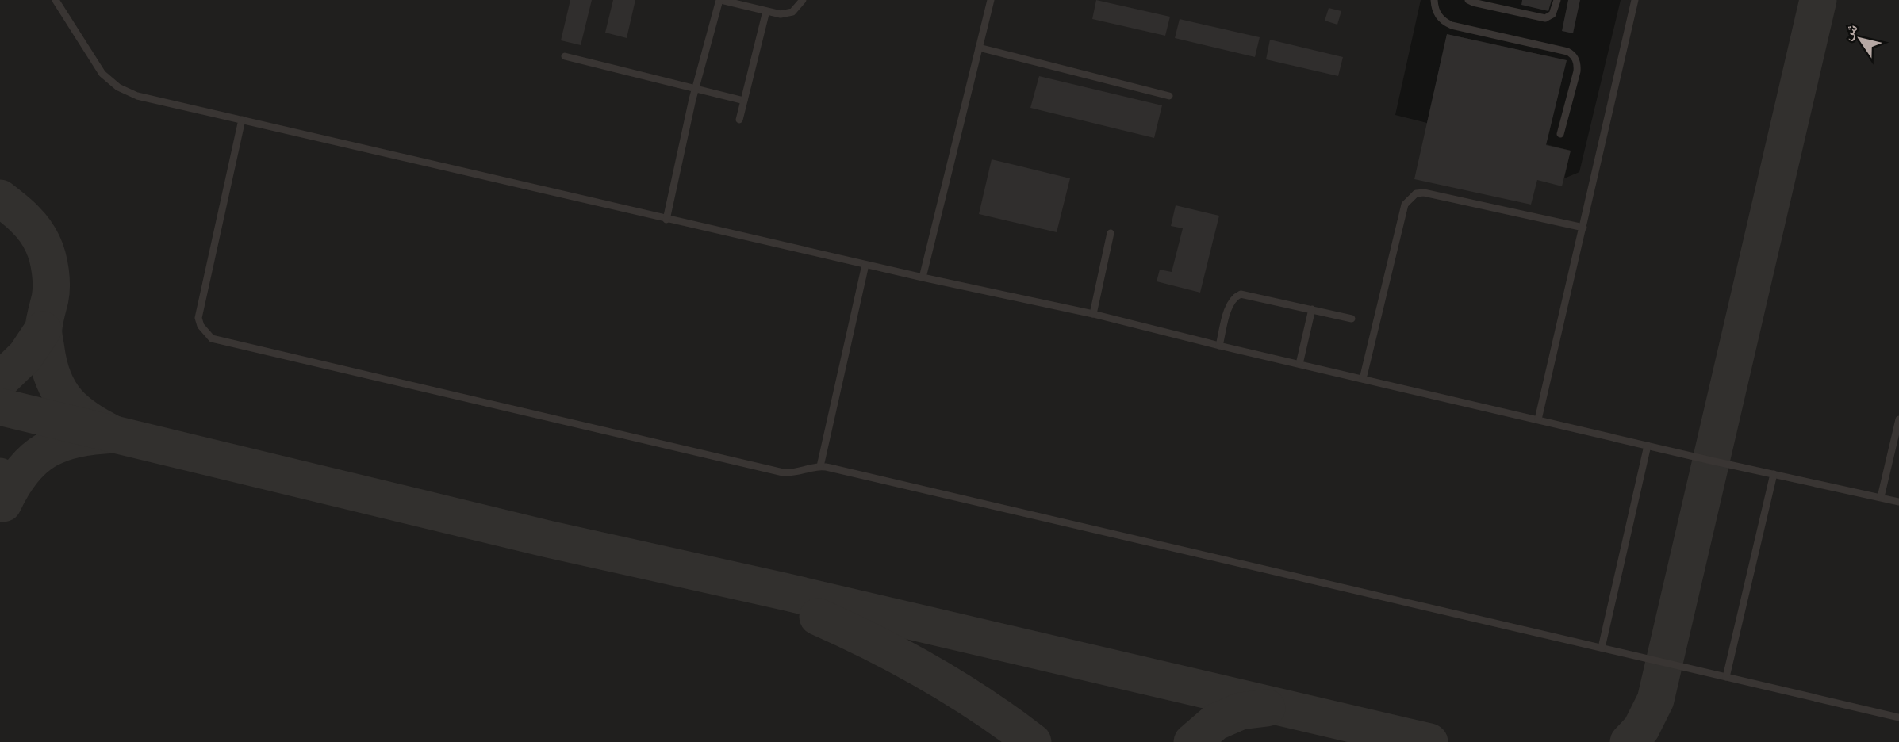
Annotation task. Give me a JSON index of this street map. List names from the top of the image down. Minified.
{"north":"top left"}
